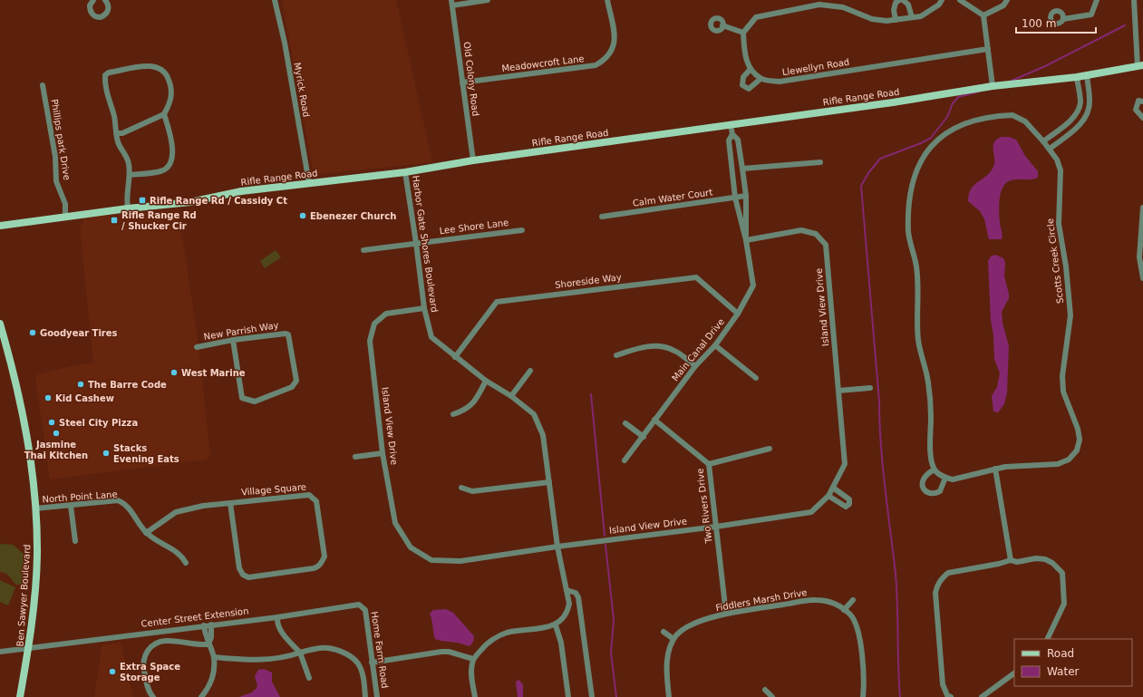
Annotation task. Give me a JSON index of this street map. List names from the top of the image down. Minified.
{"streets":{"main road":["Rifle Range Road","Ben Sawyer Boulevard"],"street":["Meadowcroft Lane","Llewellyn Road","Old Colony Road","Myrick Road","Phillips park Drive","Calm Water Court","Lee Shore Lane","Harbor Gate Shores Boulevard","Scotts Creek Circle","Shoreside Way","Island View Drive","New Parrish Way","Main Canal Drive","Village Square","North Point Lane","Two Rivers Drive","Fiddlers Marsh Drive","Center Street Extension","Home Farm Road"]},"crossings":[["Meadowcroft Lane","Old Colony Road"],["Old Colony Road","Rifle Range Road"],["Myrick Road","Rifle Range Road"],["Rifle Range Road","Phillips park Drive"],["Rifle Range Road","Harbor Gate Shores Boulevard"],["Rifle Range Road","Main Canal Drive"],["Calm Water Court","Main Canal Drive"],["Lee Shore Lane","Harbor Gate Shores Boulevard"],["Harbor Gate Shores Boulevard","Shoreside Way"],["Harbor Gate Shores Boulevard","Island View Drive"],["Shoreside Way","Main Canal Drive"],["Island View Drive","Main Canal Drive"],["Island View Drive","Two Rivers Drive"],["Main Canal Drive","Two Rivers Drive"],["Village Square","North Point Lane"],["North Point Lane","Ben Sawyer Boulevard"],["Two Rivers Drive","Fiddlers Marsh Drive"],["Ben Sawyer Boulevard","Center Street Extension"],["Center Street Extension","Home Farm Road"]],"places":{"transit":["Rifle Range Rd / Cassidy Ct","Rifle Range Rd / Shucker Cir"],"other":["Ebenezer Church","Goodyear Tires","West Marine","The Barre Code","Kid Cashew","Steel City Pizza","Jasmine Thai Kitchen","Stacks Evening Eats","Extra Space Storage"]},"legend":["Road","Water"],"scale_bar":"100 m"}
